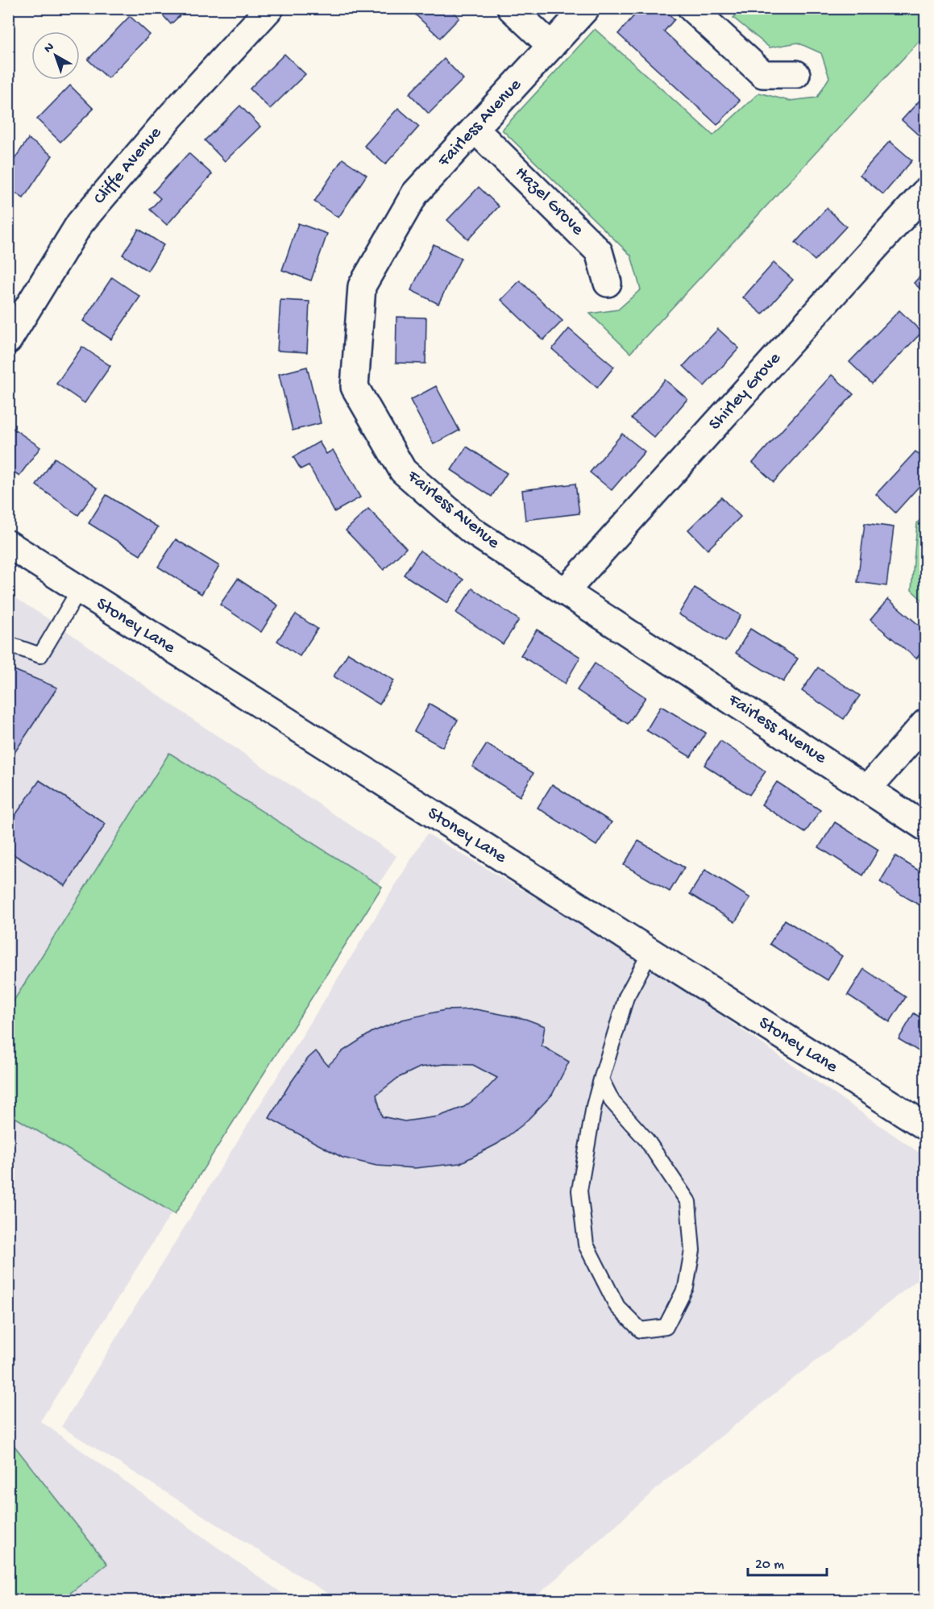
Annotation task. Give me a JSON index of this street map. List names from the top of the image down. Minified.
{"streets":{"street":["Fairless Avenue","Cliffe Avenue","Hazel Grove","Shirley Grove","Stoney Lane"]},"crossings":[["Fairless Avenue","Hazel Grove"],["Fairless Avenue","Shirley Grove"]],"scale_bar":"20 m","north":"top left"}
